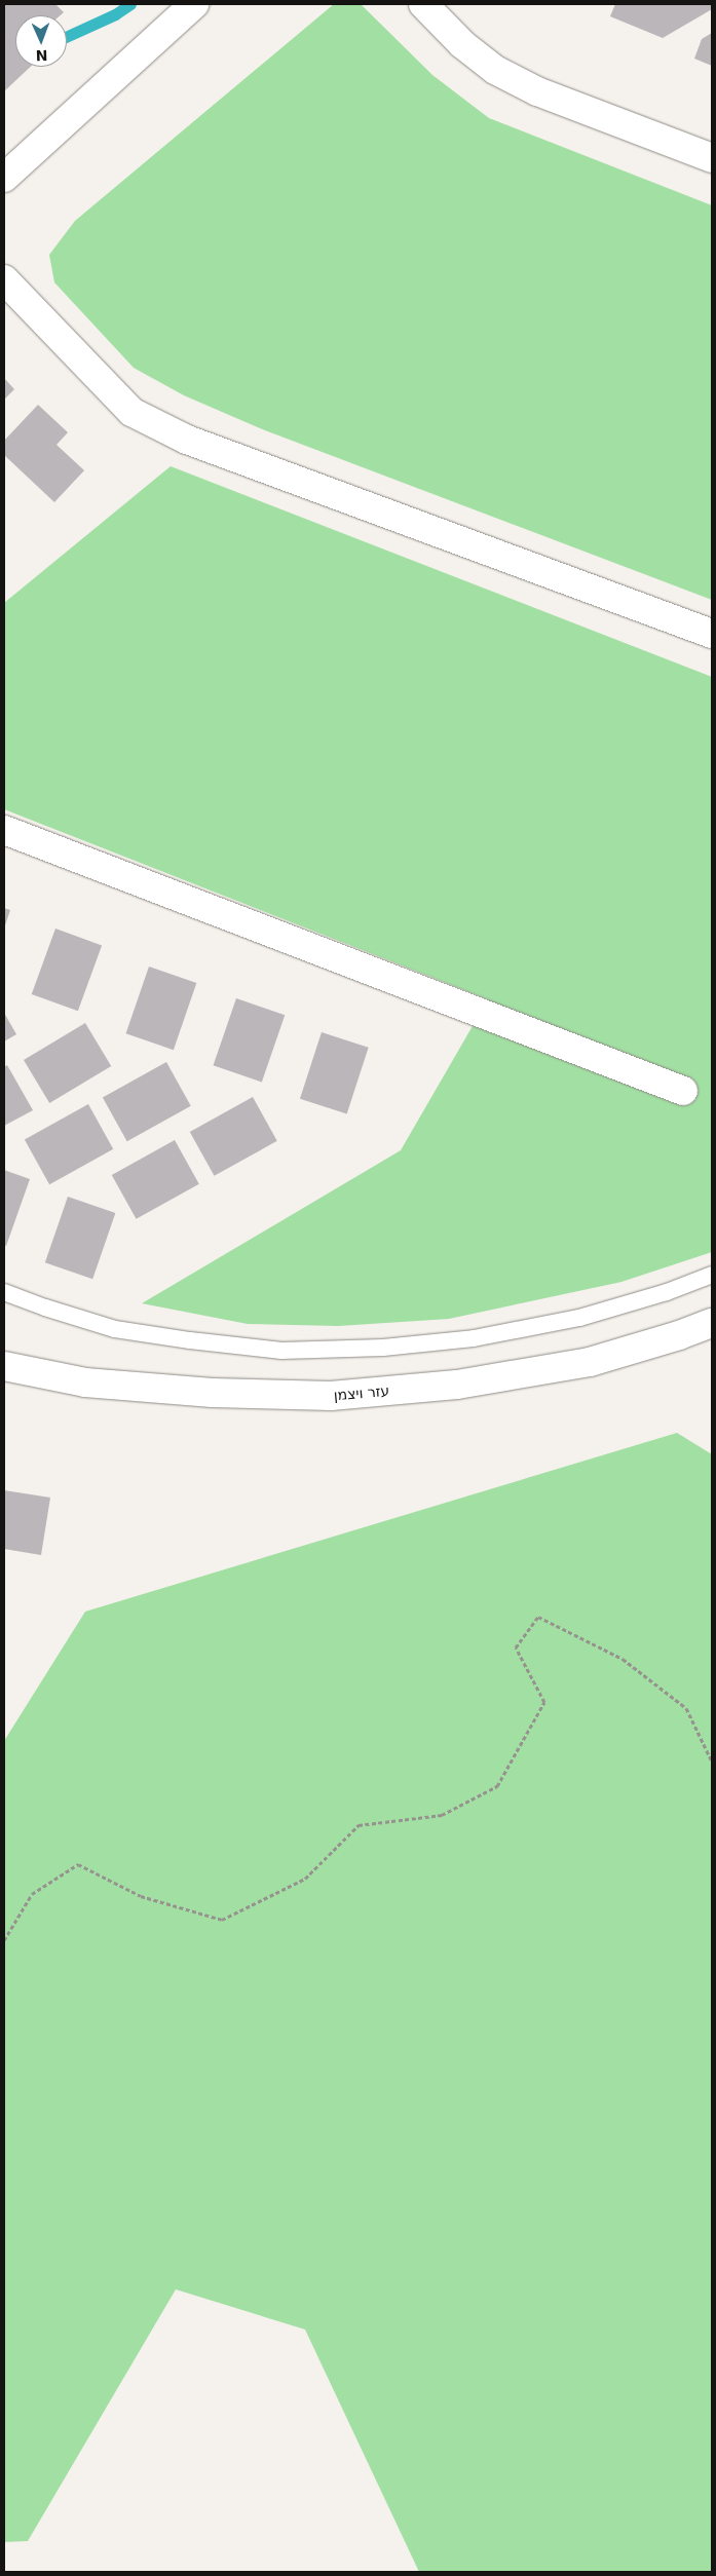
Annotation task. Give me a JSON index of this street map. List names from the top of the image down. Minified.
{"streets":{"street":["עזר ויצמן"]},"north":"bottom"}
